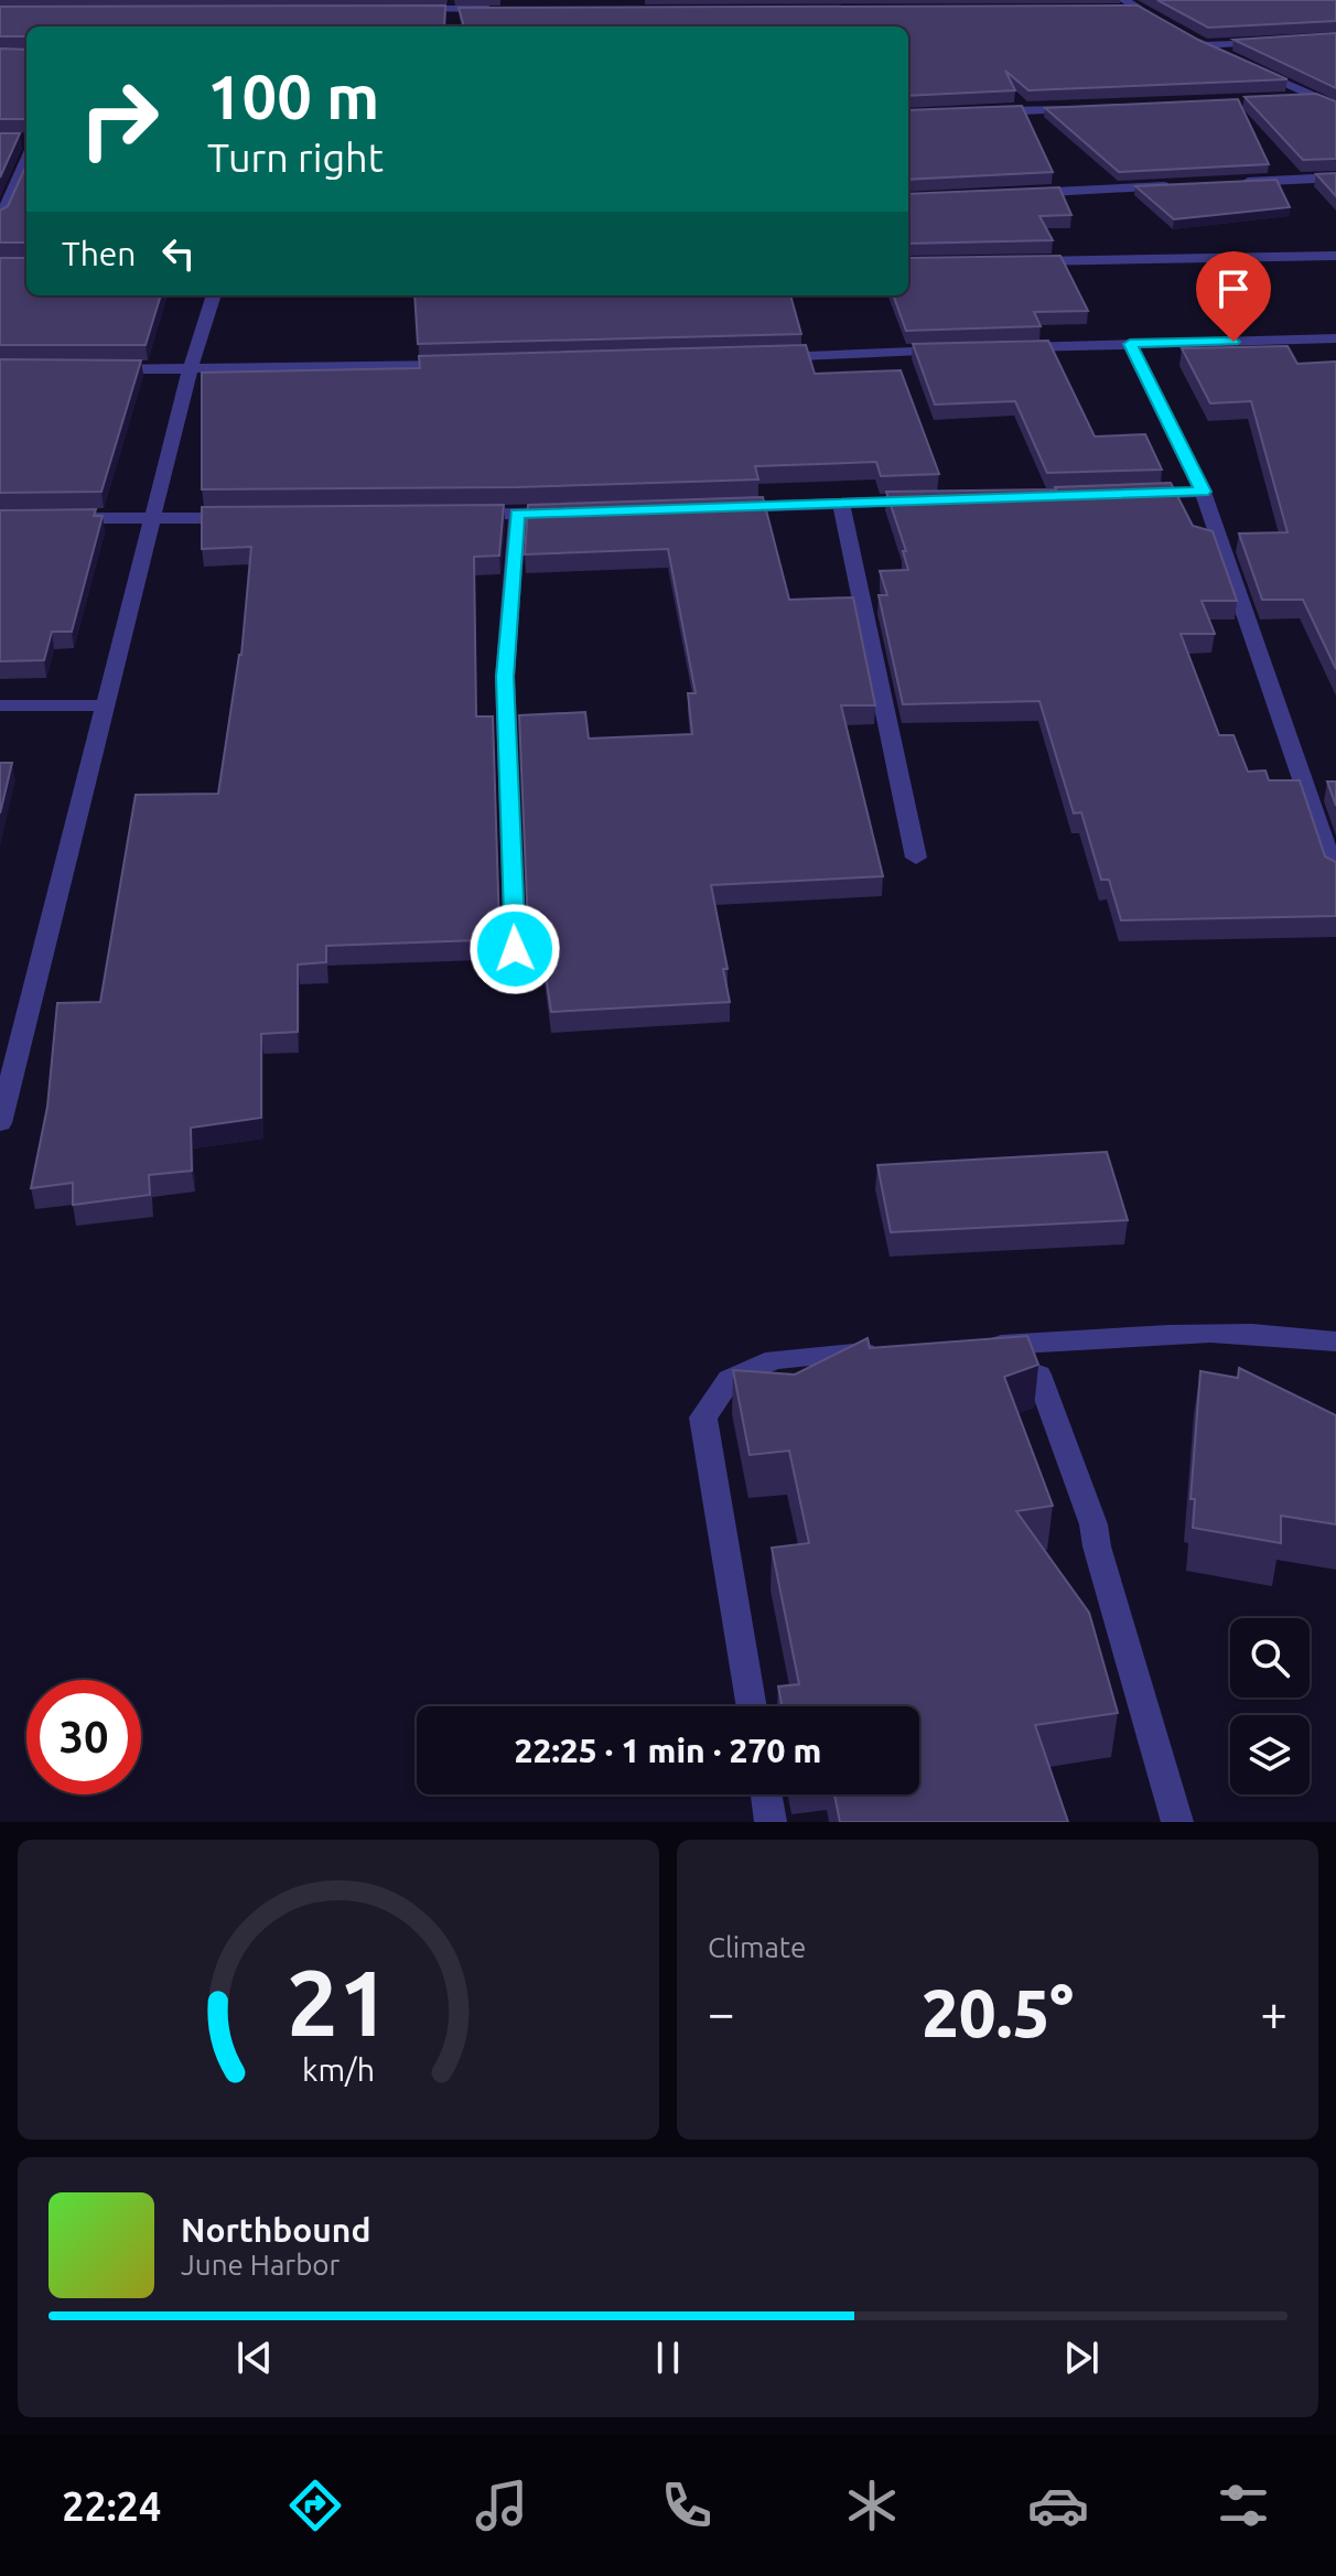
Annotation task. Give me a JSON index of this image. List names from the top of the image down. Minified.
{"page":{"turn":["100 m","Turn right"],"then":"Then","limit":"30","trip":"22:25 · 1 min · 270 m","tile":"Climate","heat":["−","20.5°","+"],"song":["Northbound","June Harbor"],"tabs":"22:24","gauge":["21","km/h"]}}
